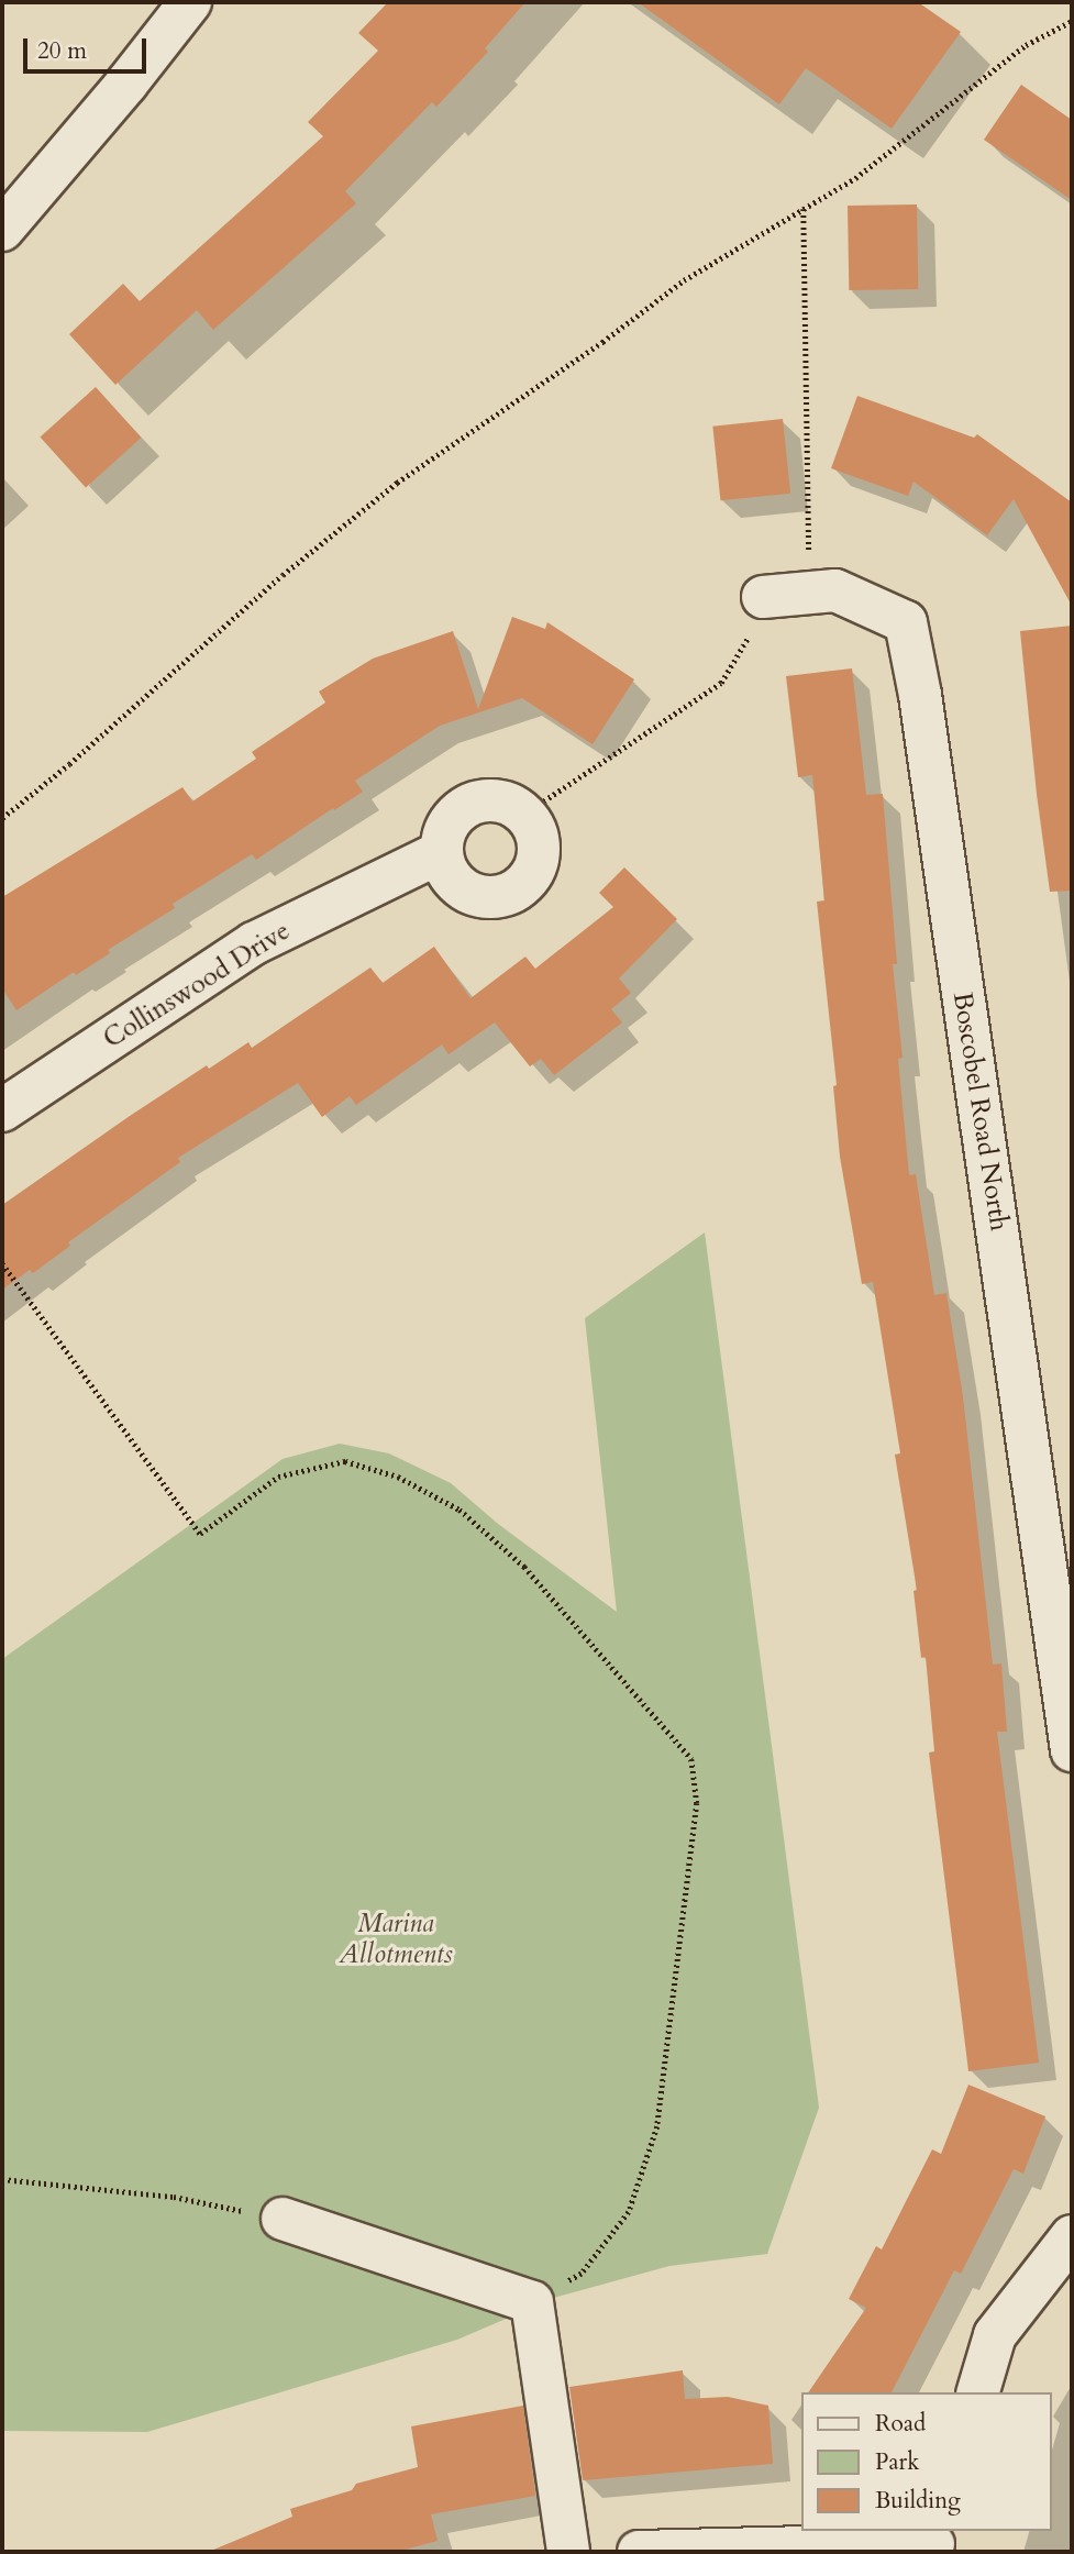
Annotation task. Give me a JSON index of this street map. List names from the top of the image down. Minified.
{"streets":{"street":["Collinswood Drive","Boscobel Road North"]},"parks":["Marina Allotments"],"legend":["Road","Park","Building"],"scale_bar":"20 m"}
